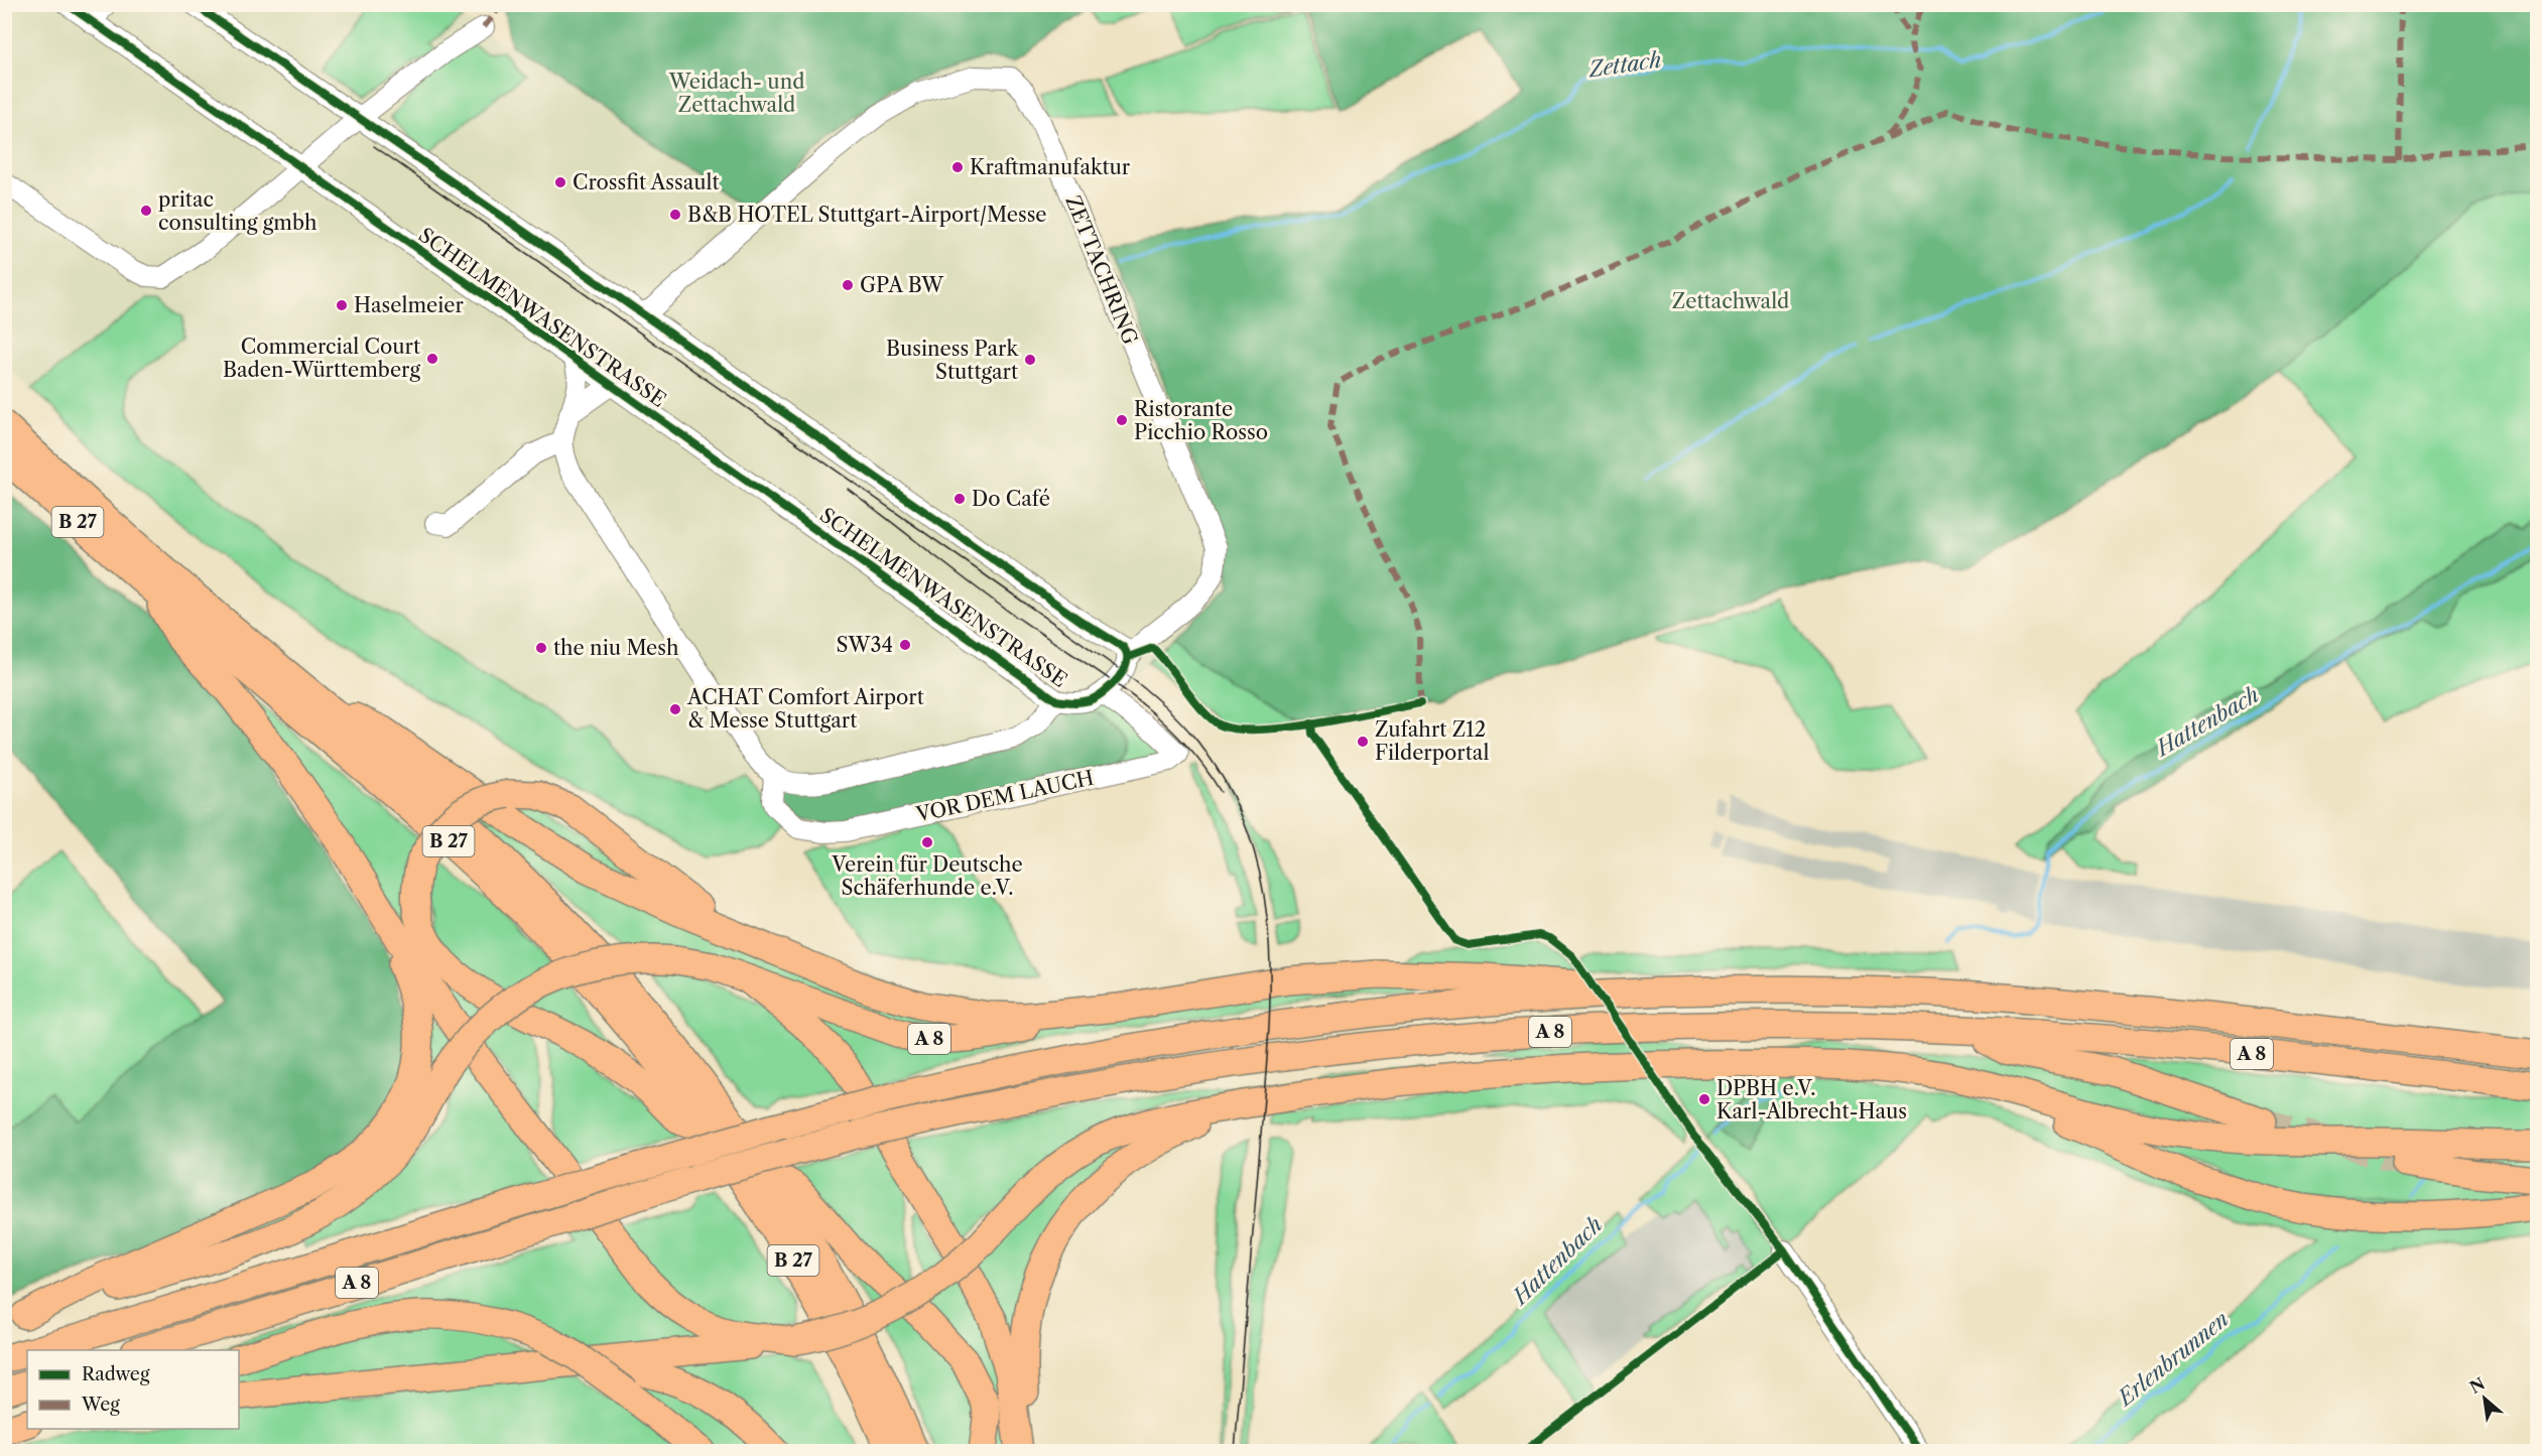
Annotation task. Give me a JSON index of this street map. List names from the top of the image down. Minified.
{"streets":{"highway":["B 27","A 8"],"street":["ZETTACHRING","SCHELMENWASENSTRASSE","VOR DEM LAUCH"]},"crossings":[["SCHELMENWASENSTRASSE","VOR DEM LAUCH"]],"water":["Zettach","Hattenbach","Erlenbrunnen"],"parks":["Weidach- und Zettachwald","Zettachwald"],"places":["Kraftmanufaktur","Crossfit Assault","pritac consulting gmbh","B&B HOTEL Stuttgart-Airport/Messe","GPA BW","Haselmeier","Commercial Court Baden-Württemberg","Business Park Stuttgart","Ristorante Picchio Rosso","Do Café","SW34","the niu Mesh","ACHAT Comfort Airport & Messe Stuttgart","Zufahrt Z12 Filderportal","Verein für Deutsche Schäferhunde e.V.","DPBH e.V. Karl-Albrecht-Haus"],"legend":["Radweg","Weg"],"north":"top left"}
